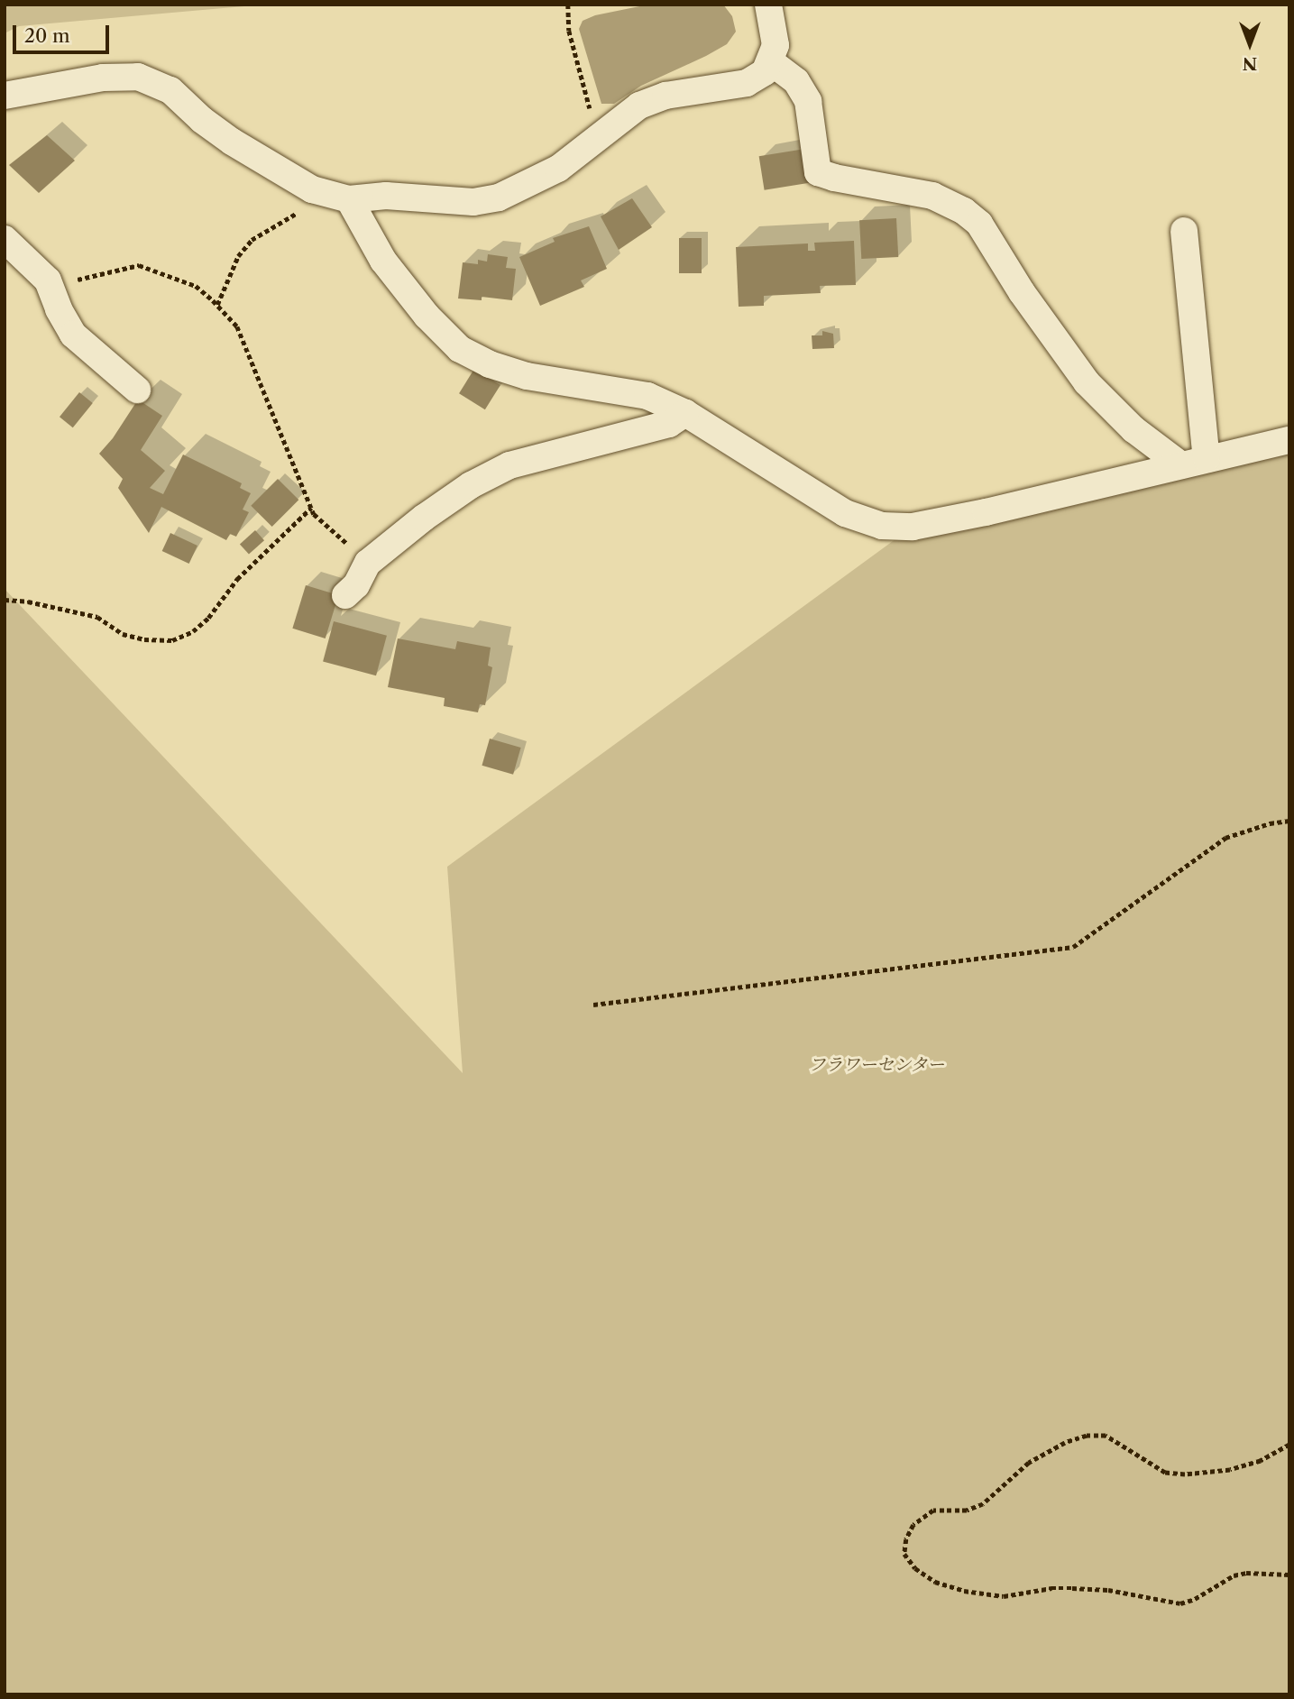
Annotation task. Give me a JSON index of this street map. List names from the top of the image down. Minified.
{"parks":["フラワーセンター"],"scale_bar":"20 m","north":"bottom"}
